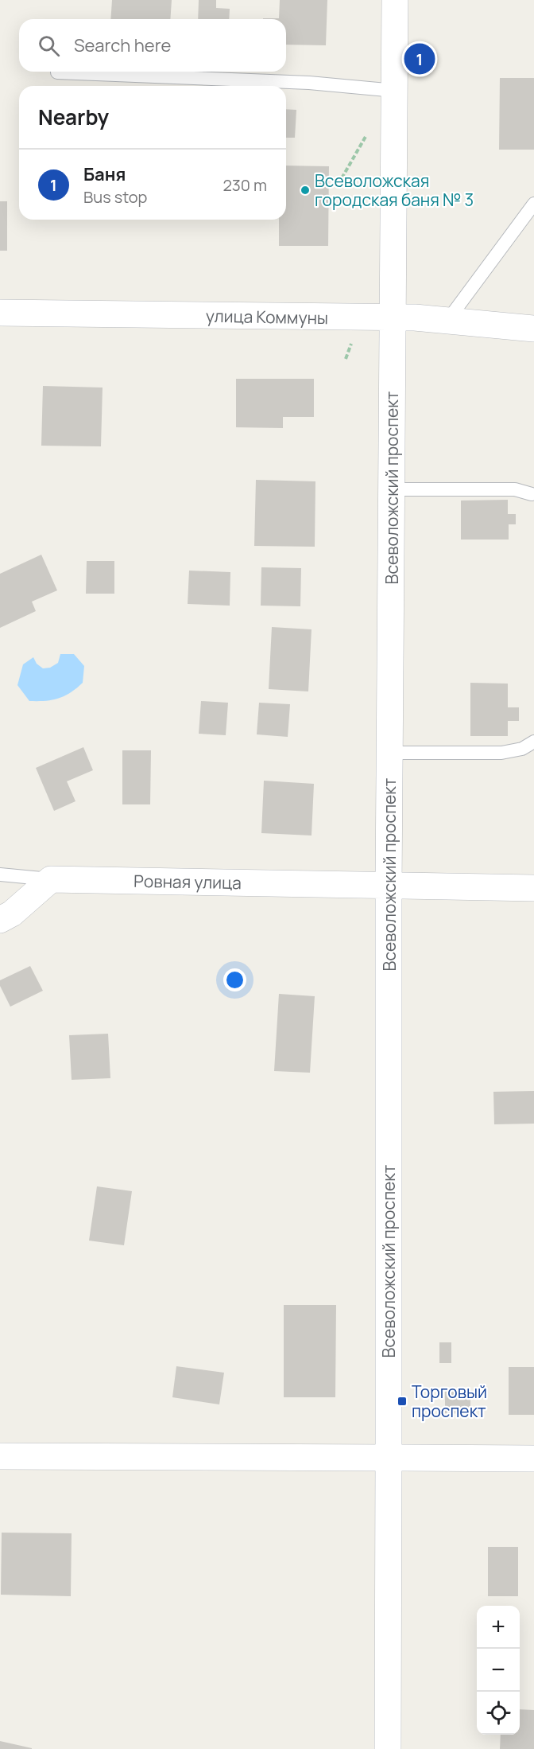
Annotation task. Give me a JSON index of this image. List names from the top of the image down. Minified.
{"streets":{"street":["улица Коммуны","Всеволожский проспект","Ровная улица"]},"crossings":[["улица Коммуны","Всеволожский проспект"],["Всеволожский проспект","Ровная улица"]],"places":{"other":["Всеволожская городская баня № 3"],"transit":["Торговый проспект"]},"page":{"search":"Search here","pins":"1","heading":"Nearby","list":[{"mark":"1","name":"Баня","note":"Bus stop","value":"230 m"}],"map_buttons":["+","−"]}}
